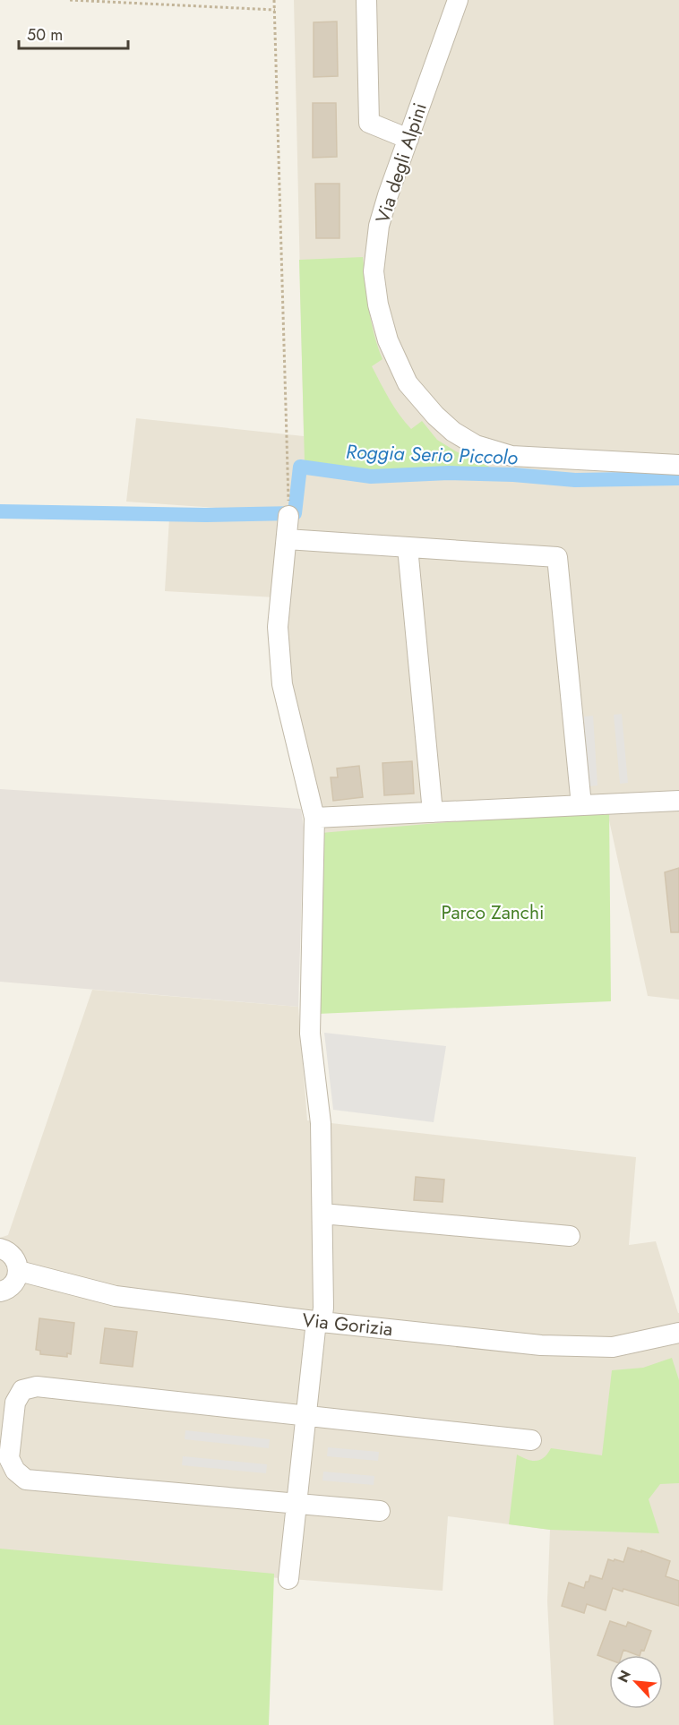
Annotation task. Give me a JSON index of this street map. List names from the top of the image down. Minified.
{"streets":{"street":["Via degli Alpini","Via Gorizia"]},"water":["Roggia Serio Piccolo"],"parks":["Parco Zanchi"],"scale_bar":"50 m","north":"top left"}
